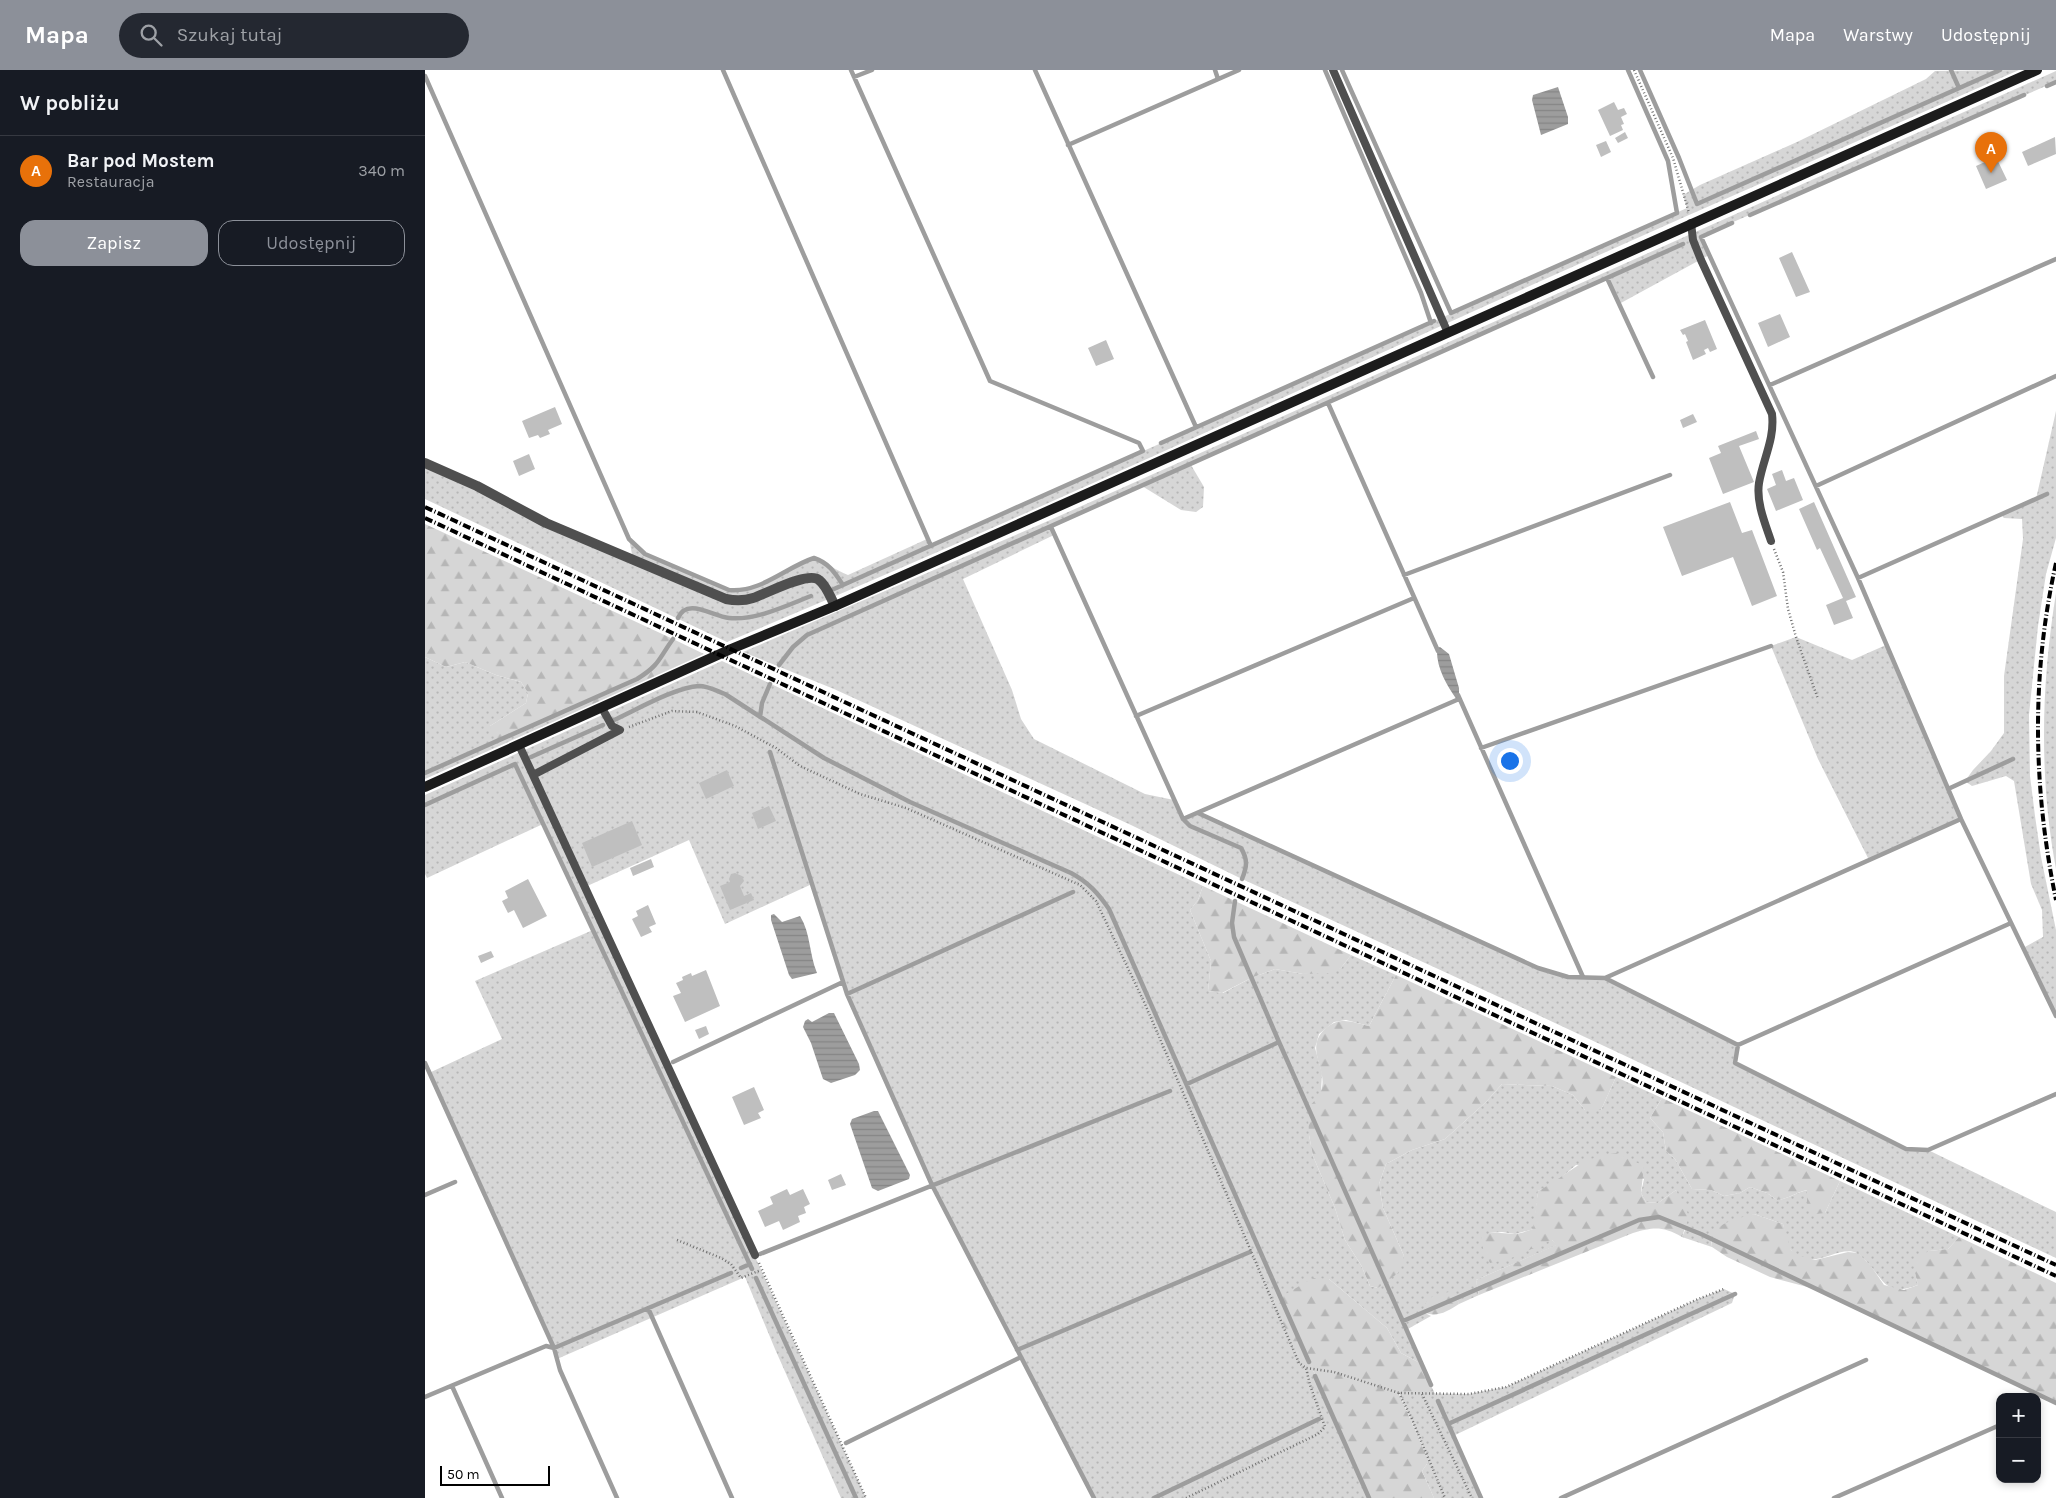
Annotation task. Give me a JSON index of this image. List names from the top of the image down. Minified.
{"scale_bar":"50 m","page":{"header":"Mapa","search":"Szukaj tutaj","nav":["Mapa","Warstwy","Udostępnij"],"heading":"W pobliżu","pins":"A","list":[{"mark":"A","name":"Bar pod Mostem","note":"Restauracja","value":"340 m"}],"buttons":["Zapisz","Udostępnij"],"map_buttons":["+","−"],"scale":"50 m"}}
